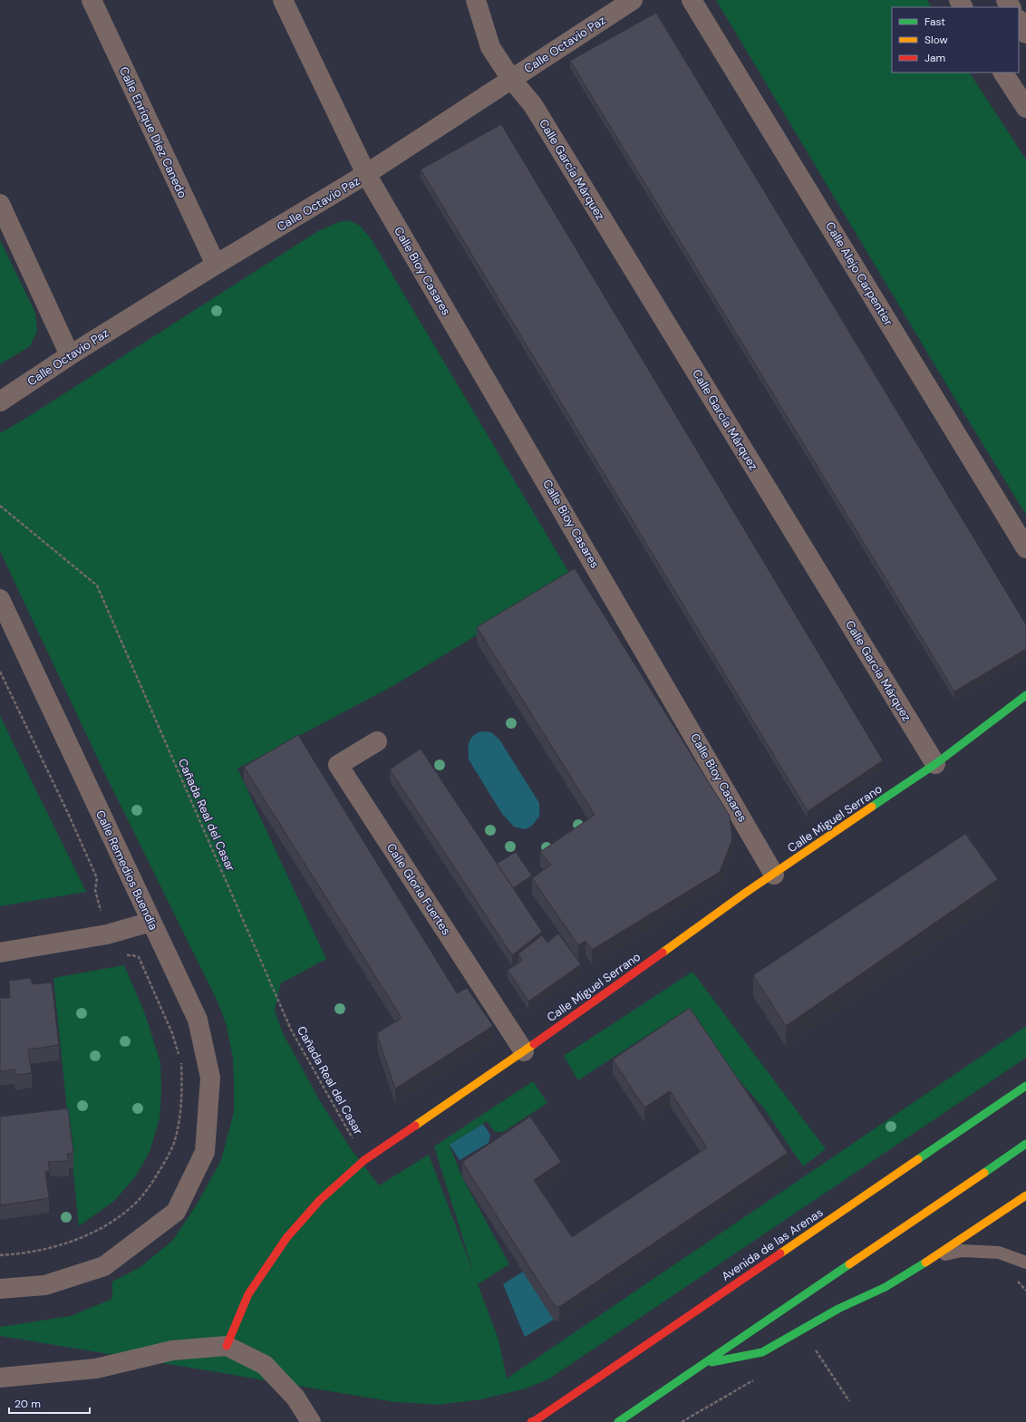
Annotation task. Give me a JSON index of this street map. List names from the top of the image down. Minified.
{"streets":{"main road":["Calle Miguel Serrano","Avenida de las Arenas"],"street":["Calle Octavio Paz","Calle Enrique Díez Canedo","Calle García Márquez","Calle Bioy Casares","Calle Alejo Carpentier","Calle Remedios Buendía","Calle Gloria Fuertes"],"path":["Cañada Real del Casar"]},"crossings":[["Calle Octavio Paz","Calle Enrique Díez Canedo"],["Calle Octavio Paz","Calle García Márquez"],["Calle Octavio Paz","Calle Bioy Casares"],["Calle García Márquez","Calle Miguel Serrano"],["Calle Bioy Casares","Calle Miguel Serrano"],["Cañada Real del Casar","Calle Miguel Serrano"],["Calle Miguel Serrano","Calle Gloria Fuertes"]],"legend":["Fast","Slow","Jam"],"scale_bar":"20 m"}
